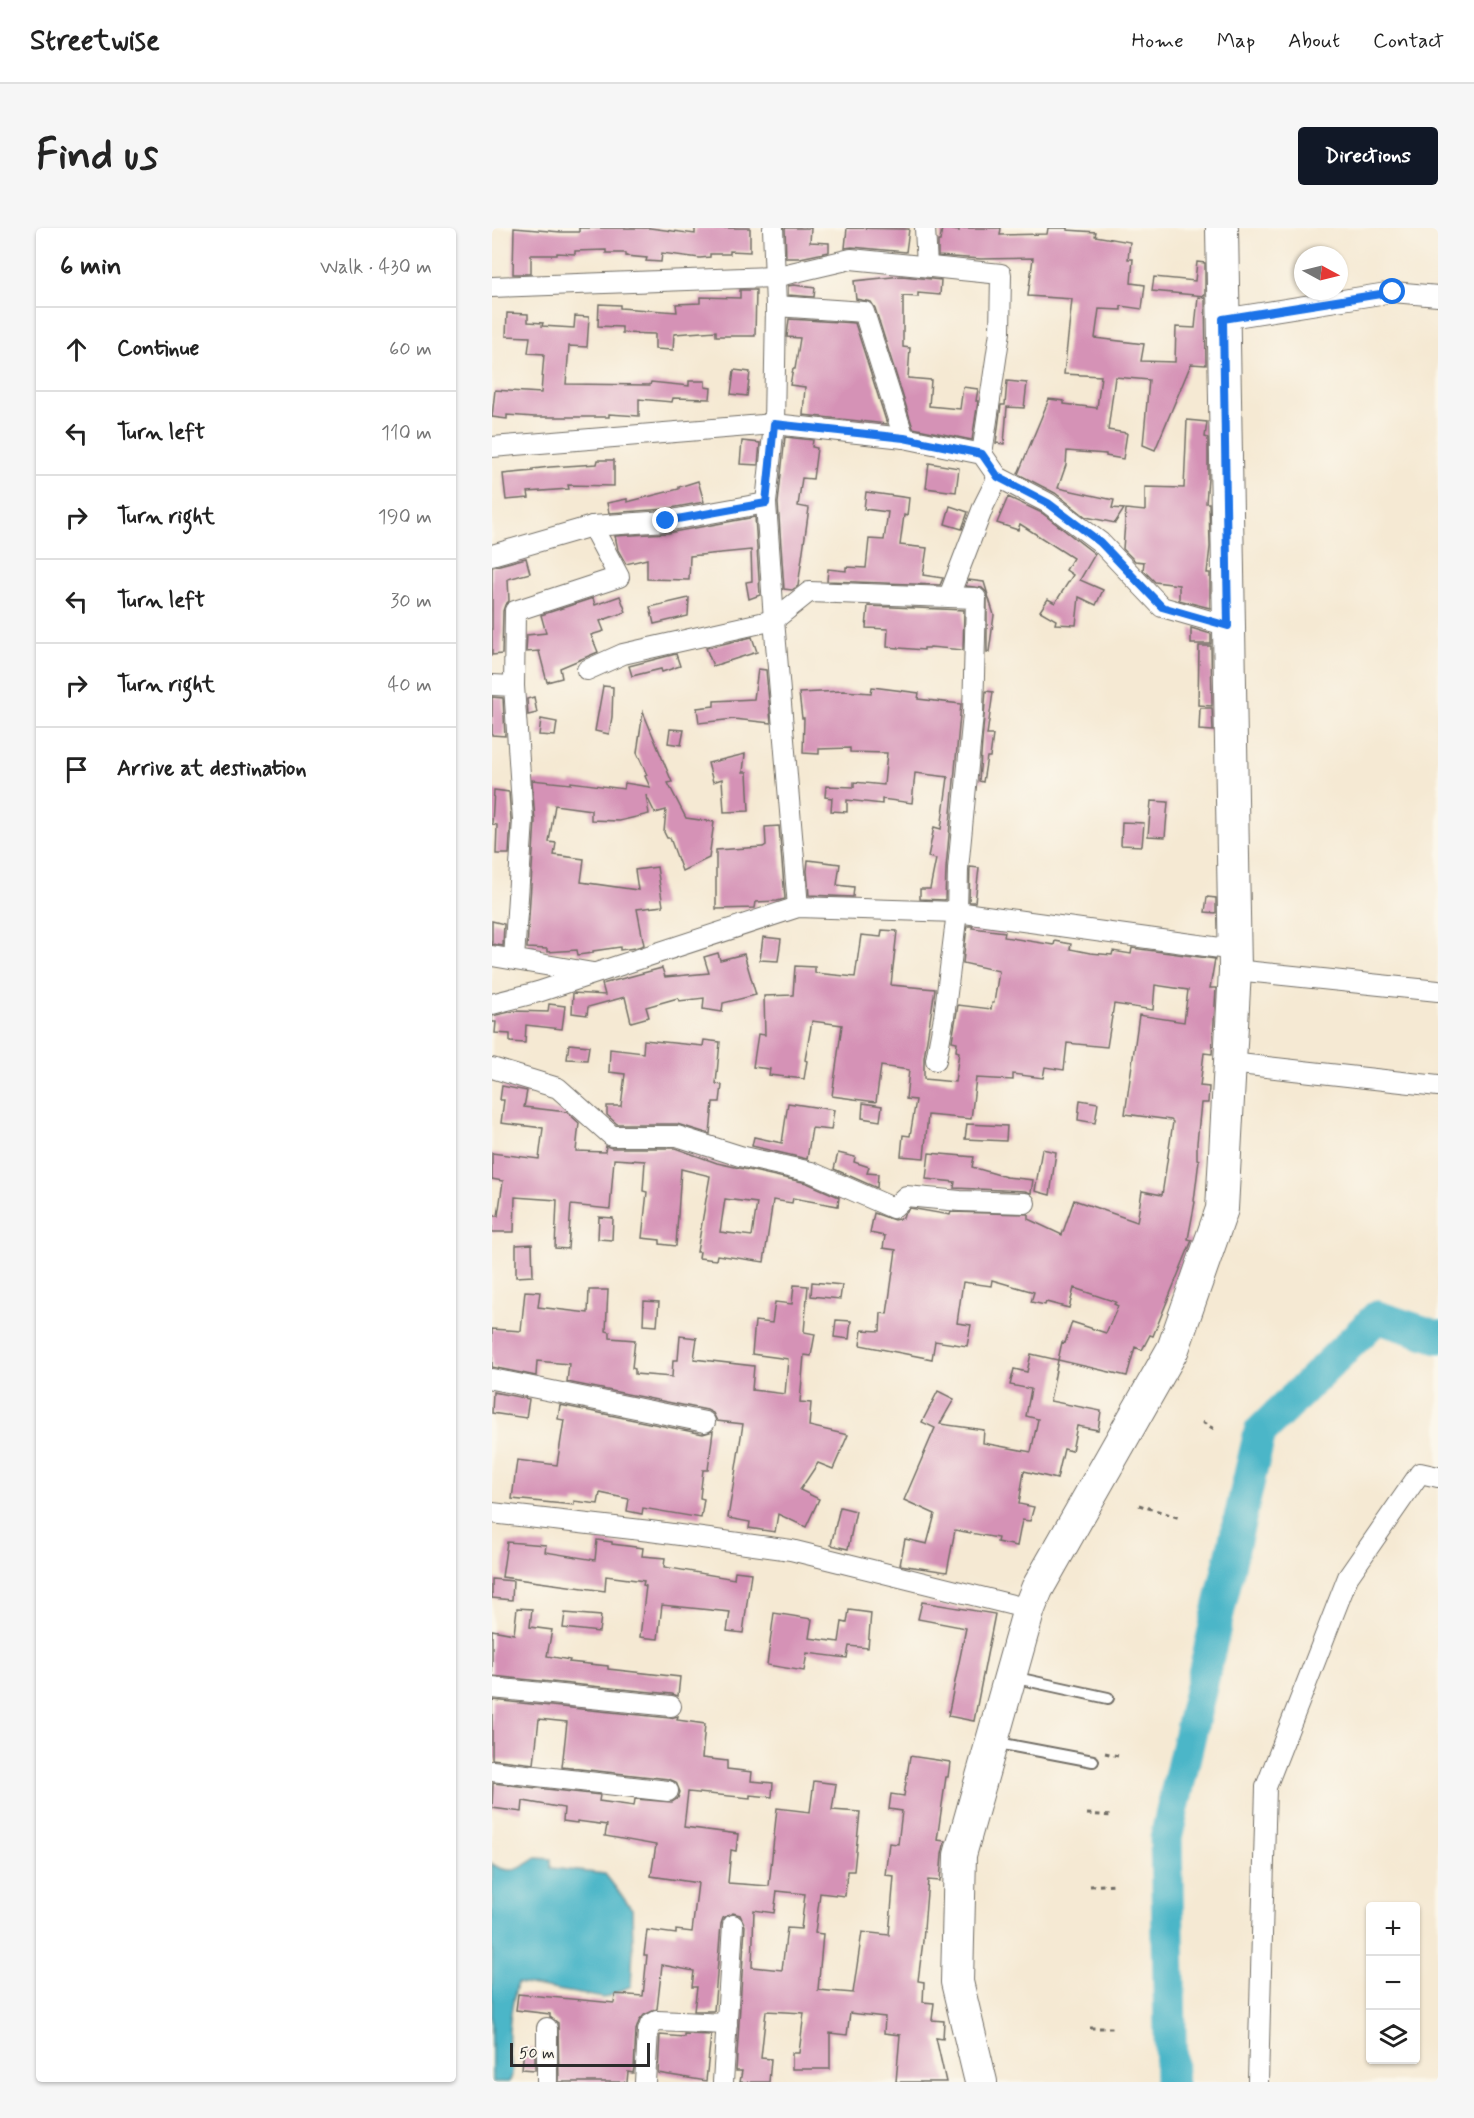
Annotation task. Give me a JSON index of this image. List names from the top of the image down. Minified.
{"scale_bar":"50 m","north":"right","page":{"header":"Streetwise","nav":["Home","Map","About","Contact"],"buttons":"Directions","title":"Find us","heading":["6 min","Walk · 430 m"],"list":[["Continue","60 m"],["Turn left","110 m"],["Turn right","190 m"],["Turn left","30 m"],["Turn right","40 m"],"Arrive at destination"],"map_buttons":["+","−"],"scale":"50 m"}}
